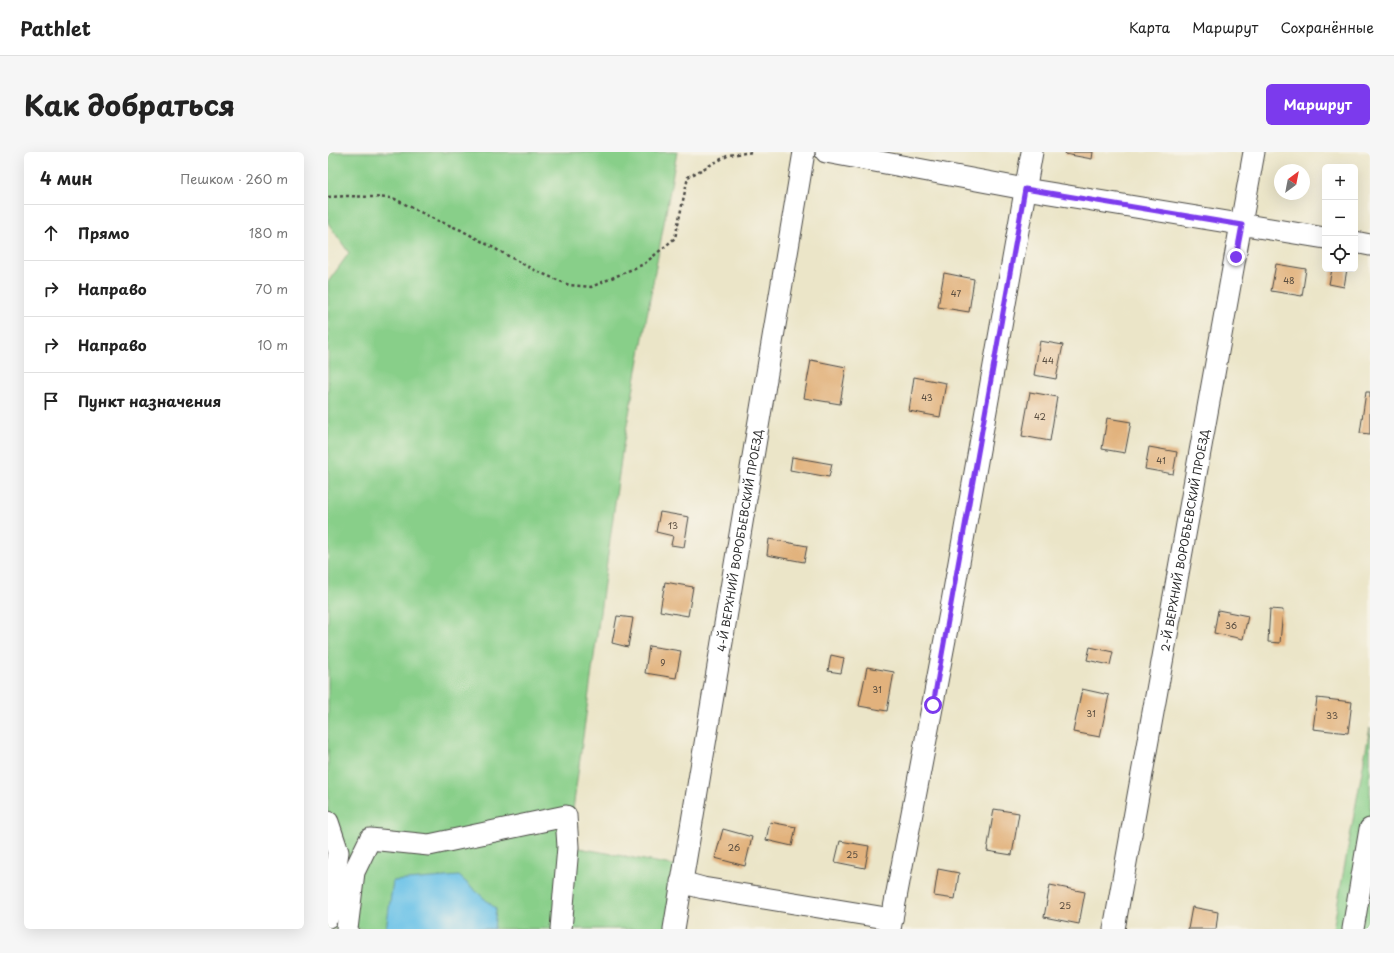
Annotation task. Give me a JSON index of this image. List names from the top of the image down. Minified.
{"streets":{"street":["4-Й ВЕРХНИЙ ВОРОБЪЕВСКИЙ ПРОЕЗД","2-Й ВЕРХНИЙ ВОРОБЪЕВСКИЙ ПРОЕЗД"]},"house_numbers":["48","47","44","43","42","41","13","36","9","31","31","33","26","25","25"],"north":"top right","page":{"header":"Pathlet","nav":["Карта","Маршрут","Сохранённые"],"title":"Как добраться","buttons":"Маршрут","heading":["4 мин","Пешком · 260 m"],"map_buttons":["+","−"],"list":[["Прямо","180 m"],["Направо","70 m"],["Направо","10 m"],"Пункт назначения"]}}
